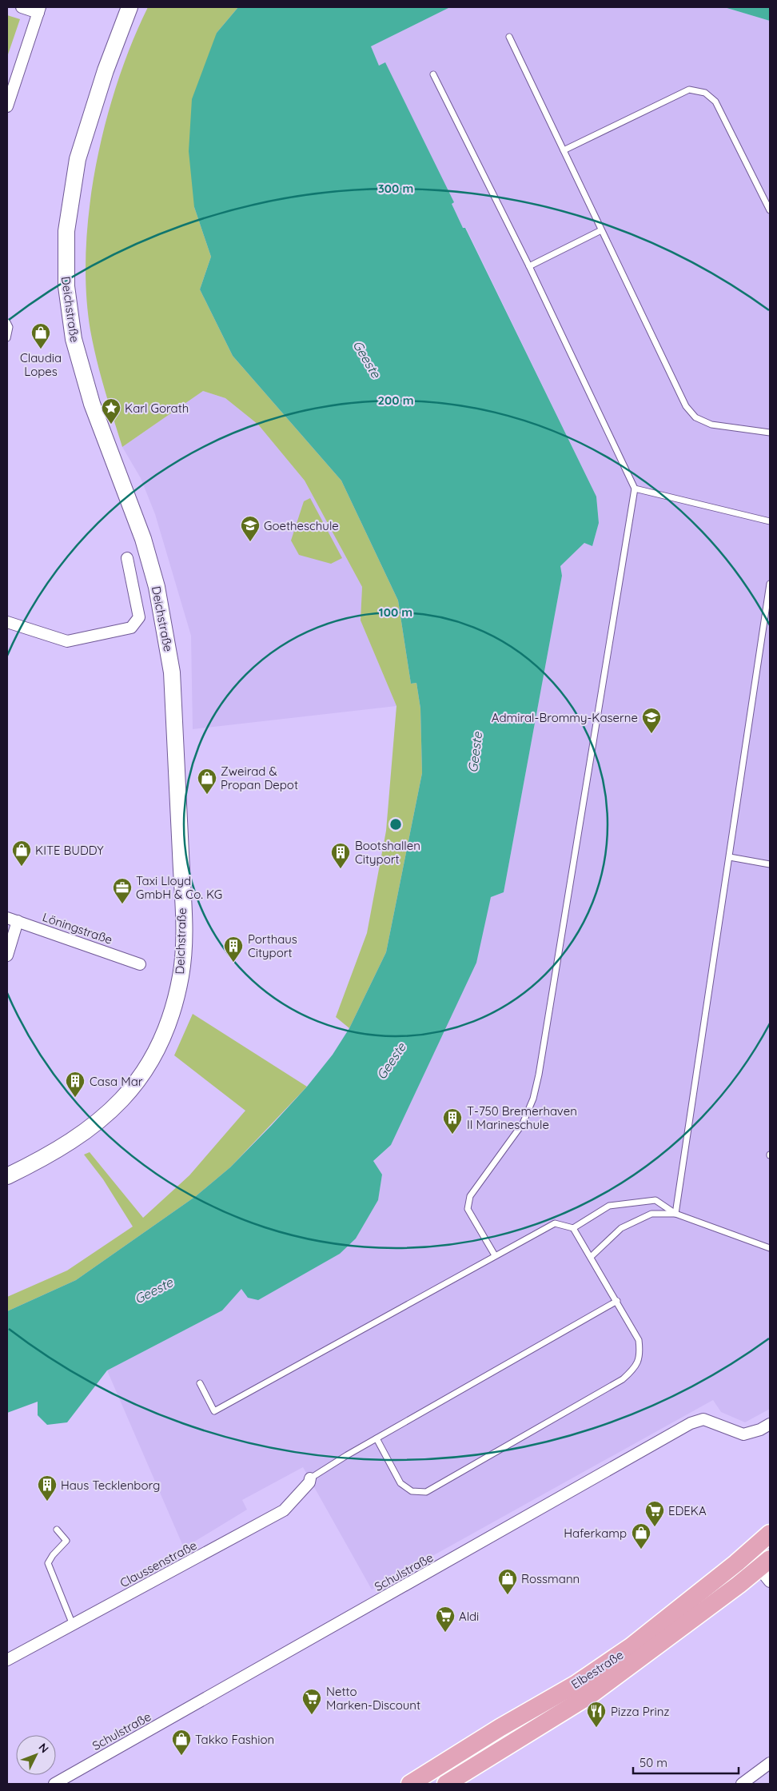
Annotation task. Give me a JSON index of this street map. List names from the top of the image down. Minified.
{"streets":{"main road":["Deichstraße","Elbestraße"],"street":["Löningstraße","Claussenstraße","Schulstraße"]},"water":["Geeste"],"places":{"shop":["Claudia Lopes","Zweirad & Propan Depot","KITE BUDDY","Haferkamp","Rossmann","Takko Fashion"],"place":["Karl Gorath"],"school or university":["Goetheschule","Admiral-Brommy-Kaserne"],"building":["Bootshallen Cityport","Porthaus Cityport","Casa Mar","T-750 Bremerhaven II Marineschule","Haus Tecklenborg"],"office":["Taxi Lloyd GmbH & Co. KG"],"supermarket":["EDEKA","Aldi","Netto Marken-Discount"],"restaurant":["Pizza Prinz"]},"scale_bar":"50 m","north":"top right","rings":["300 m","200 m","100 m"]}
